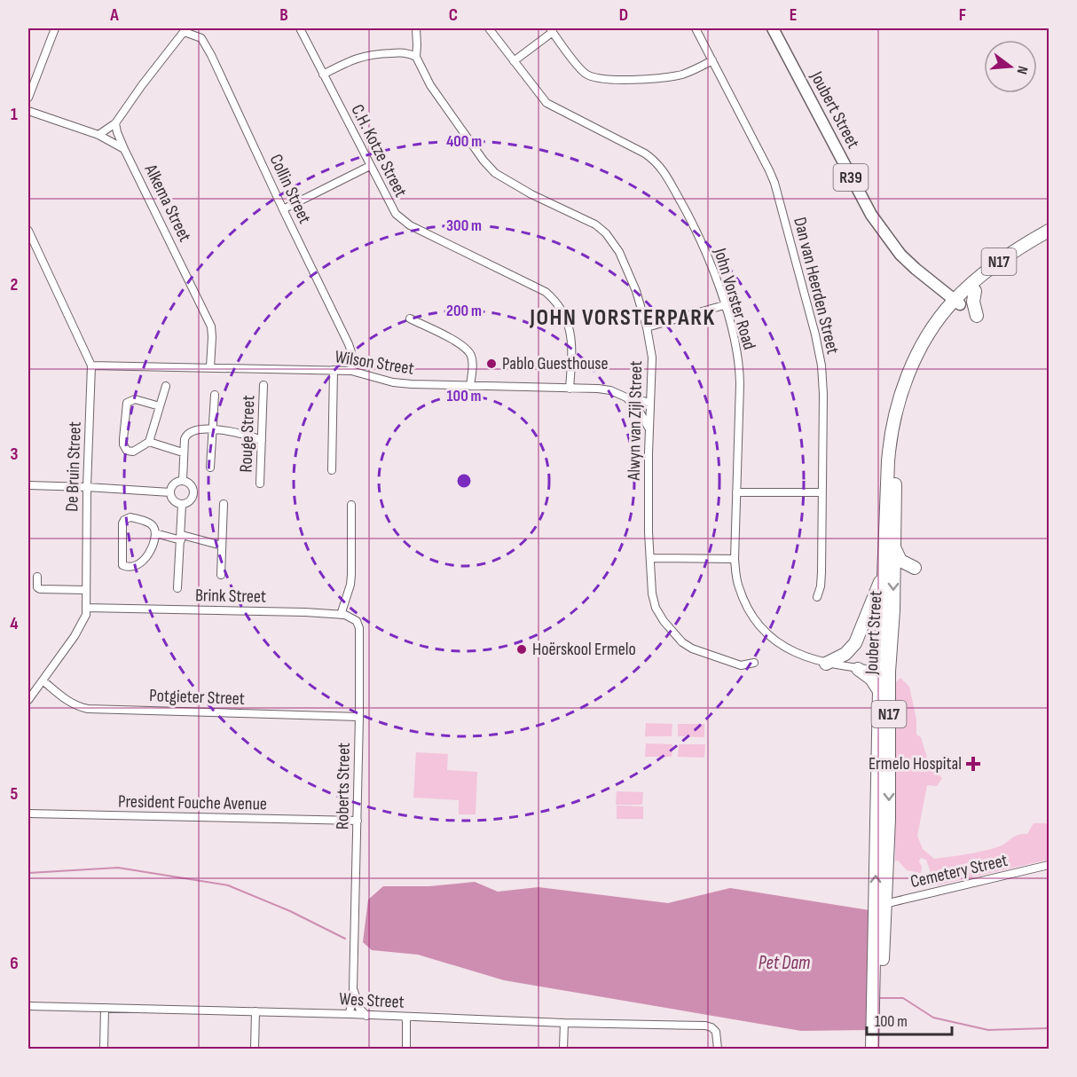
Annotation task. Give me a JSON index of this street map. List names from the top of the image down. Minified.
{"streets":{"highway":["Joubert Street","N17"],"main road":["R39"],"street":["C.H. Kotze Street","Collin Street","Alkema Street","Dan van Heerden Street","John Vorster Road","Wilson Street","Alwyn van Zijl Street","Rouge Street","De Bruin Street","Brink Street","Potgieter Street","Roberts Street","President Fouche Avenue","Cemetery Street","Wes Street"]},"crossings":[["Joubert Street","N17"],["Joubert Street","John Vorster Road"],["Joubert Street","Cemetery Street"],["C.H. Kotze Street","Wilson Street"],["Collin Street","Wilson Street"],["Alkema Street","Wilson Street"],["Wilson Street","Alwyn van Zijl Street"],["Wilson Street","De Bruin Street"],["De Bruin Street","Brink Street"],["De Bruin Street","Potgieter Street"],["Brink Street","Roberts Street"],["Potgieter Street","Roberts Street"],["Roberts Street","President Fouche Avenue"],["Roberts Street","Wes Street"]],"districts":["JOHN VORSTERPARK"],"water":["Pet Dam"],"places":{"other":["Pablo Guesthouse","Hoërskool Ermelo"],"health":["Ermelo Hospital"]},"scale_bar":"100 m","north":"right","grid":{"columns":["A","B","C","D","E","F"],"rows":["1","2","3","4","5","6"]},"rings":["400 m","300 m","200 m","100 m"]}
